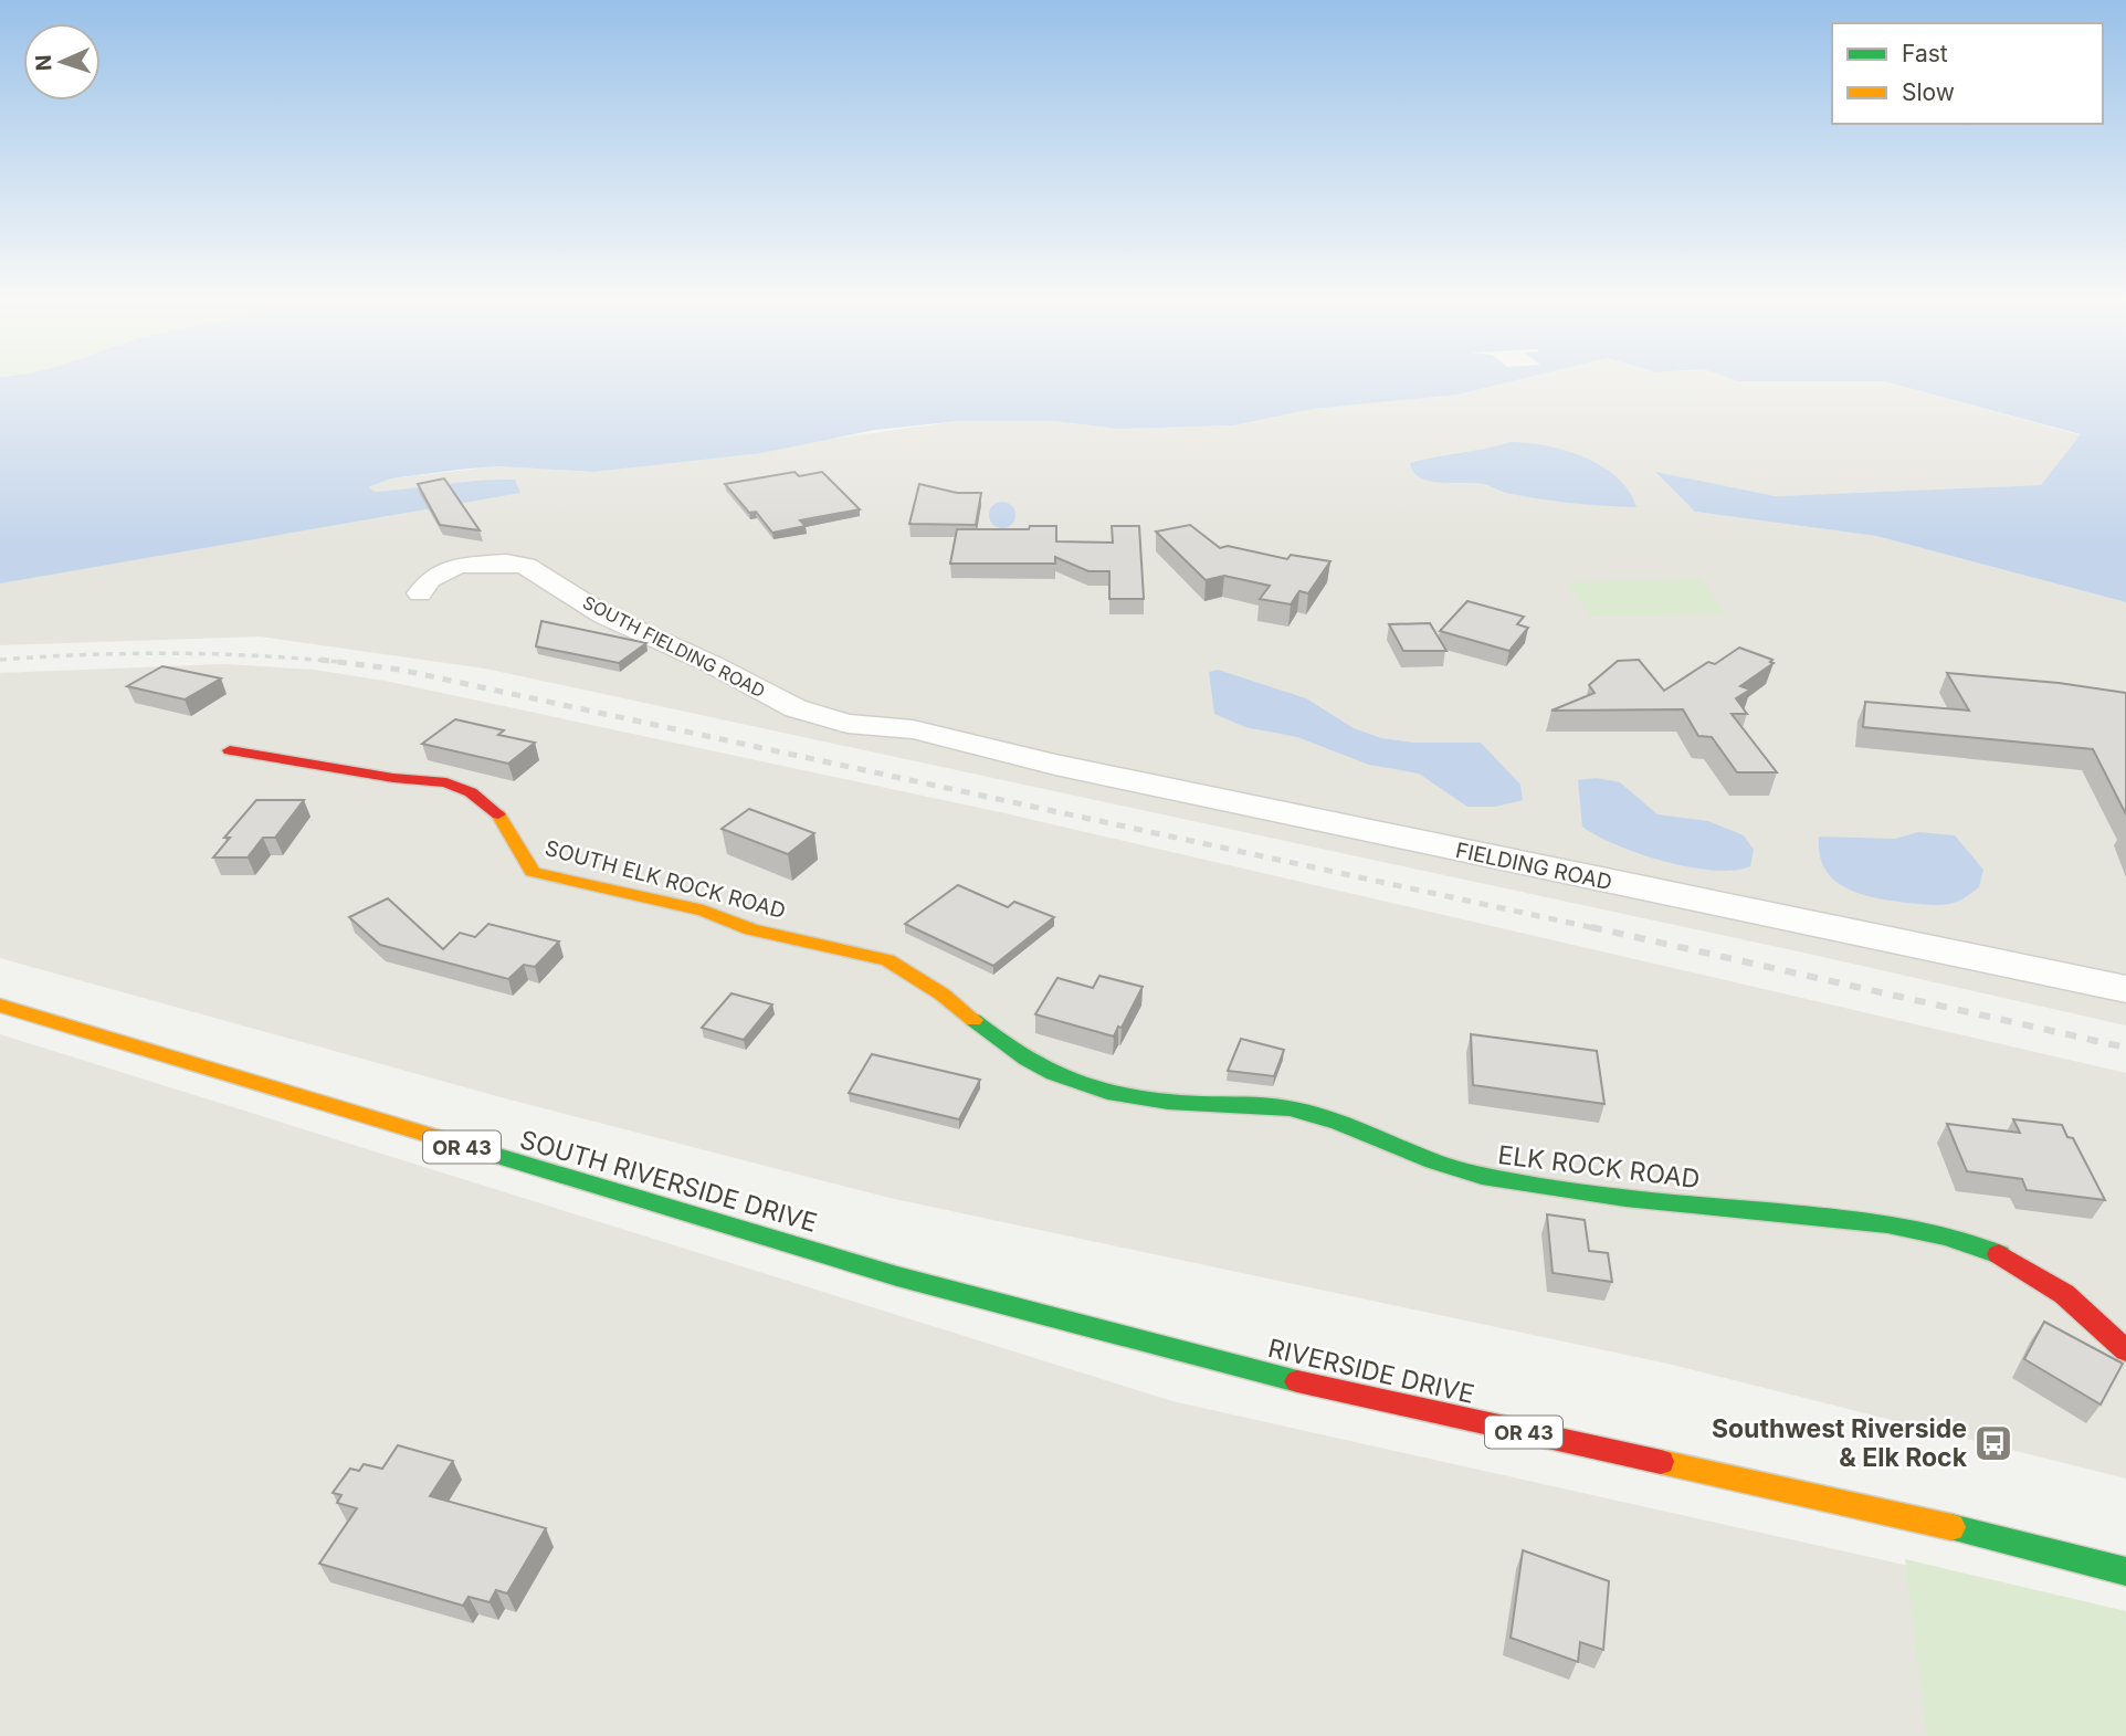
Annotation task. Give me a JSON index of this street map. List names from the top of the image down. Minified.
{"streets":{"street":["SOUTH FIELDING ROAD","FIELDING ROAD","SOUTH ELK ROCK ROAD","OR 43","ELK ROCK ROAD","SOUTH RIVERSIDE DRIVE","RIVERSIDE DRIVE"]},"crossings":[["SOUTH FIELDING ROAD","FIELDING ROAD"],["SOUTH ELK ROCK ROAD","ELK ROCK ROAD"],["SOUTH RIVERSIDE DRIVE","RIVERSIDE DRIVE"]],"places":{"bus stop":["Southwest Riverside & Elk Rock"]},"legend":["Fast","Slow"],"north":"left"}
